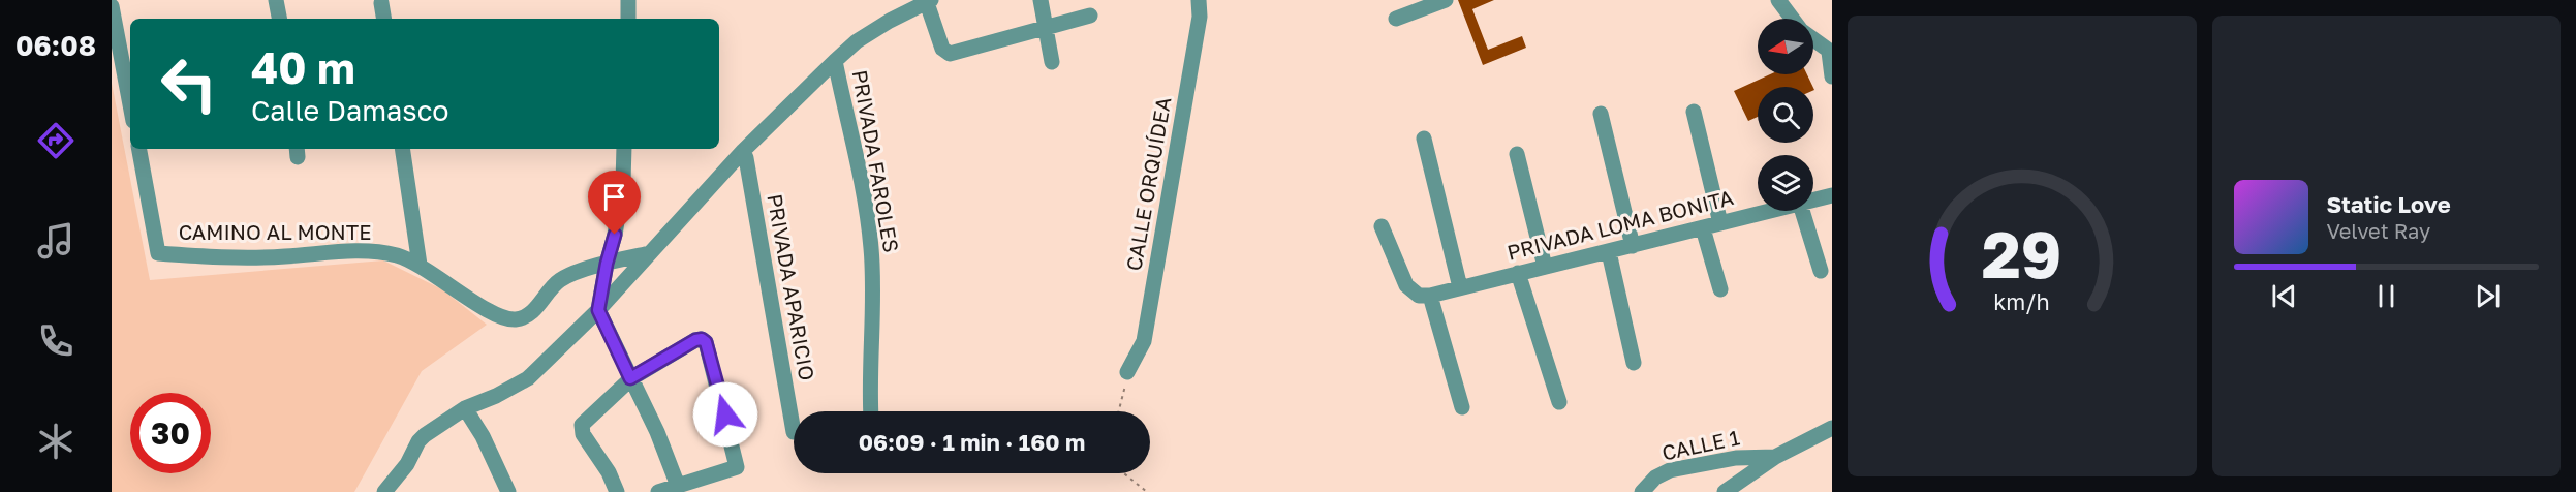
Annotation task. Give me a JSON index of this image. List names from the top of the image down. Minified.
{"streets":{"street":["PRIVADA FAROLES","CALLE ORQUÍDEA","PRIVADA LOMA BONITA","CAMINO AL MONTE","PRIVADA APARICIO","CALLE 1"]},"north":"left","page":{"tabs":"06:08","turn":["40 m","Calle Damasco"],"song":["Static Love","Velvet Ray"],"limit":"30","trip":"06:09 · 1 min · 160 m","gauge":["29","km/h"]}}
